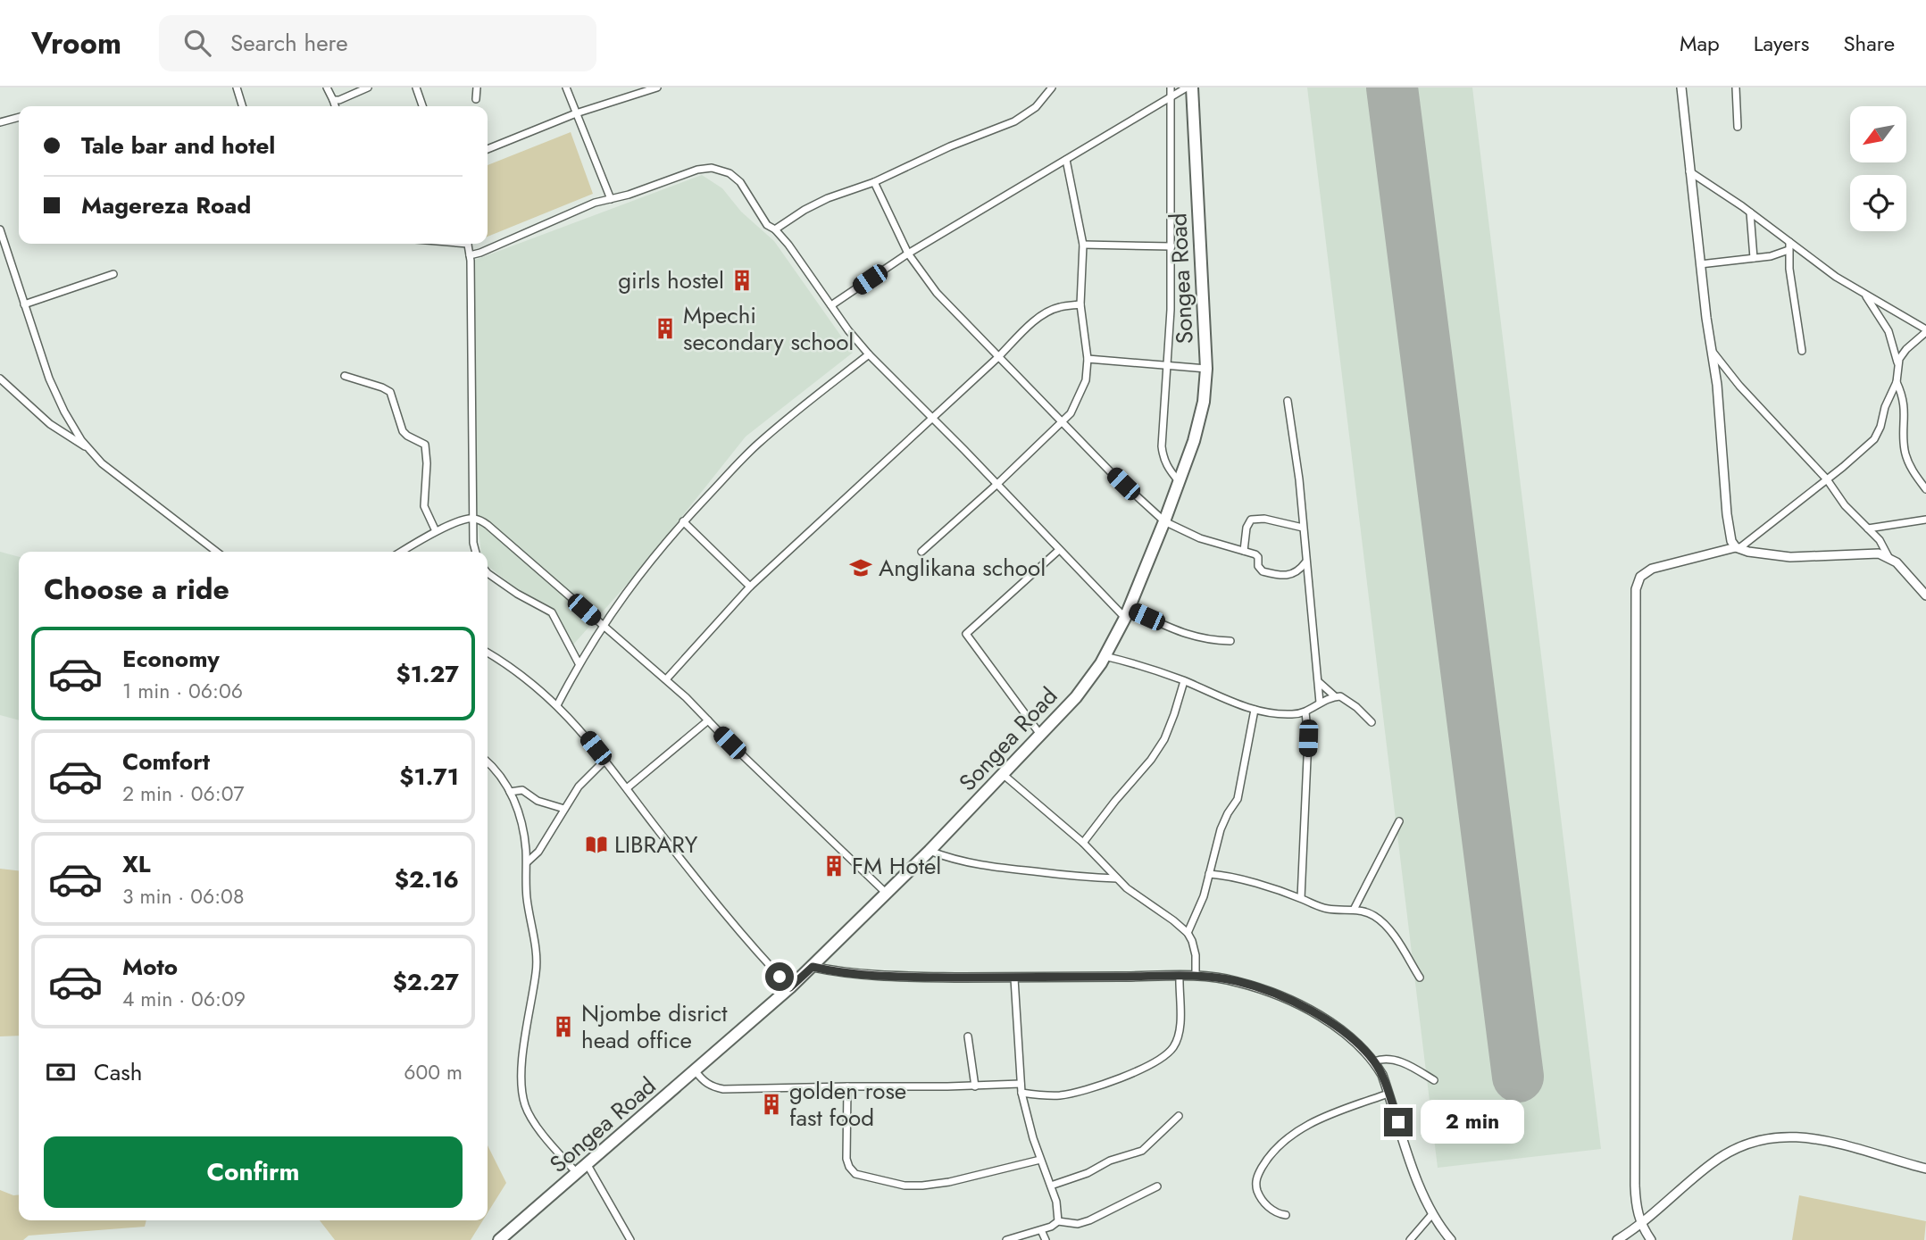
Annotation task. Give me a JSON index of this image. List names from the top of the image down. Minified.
{"streets":{"highway":["Songea Road"]},"places":{"building":["girls hostel","Mpechi secondary school","FM Hotel","Njombe disrict head office","golden rose fast food"],"school or university":["Anglikana school"],"library":["LIBRARY"]},"north":"bottom left","page":{"header":"Vroom","search":"Search here","nav":["Map","Layers","Share"],"banner":["Tale bar and hotel","Magereza Road"],"heading":"Choose a ride","list":[{"name":"Economy","note":"1 min · 06:06","value":"$1.27"},{"name":"Comfort","note":"2 min · 06:07","value":"$1.71"},{"name":"XL","note":"3 min · 06:08","value":"$2.16"},{"name":"Moto","note":"4 min · 06:09","value":"$2.27"}],"pay":["Cash","600 m"],"bubble":"2 min","buttons":"Confirm"}}
